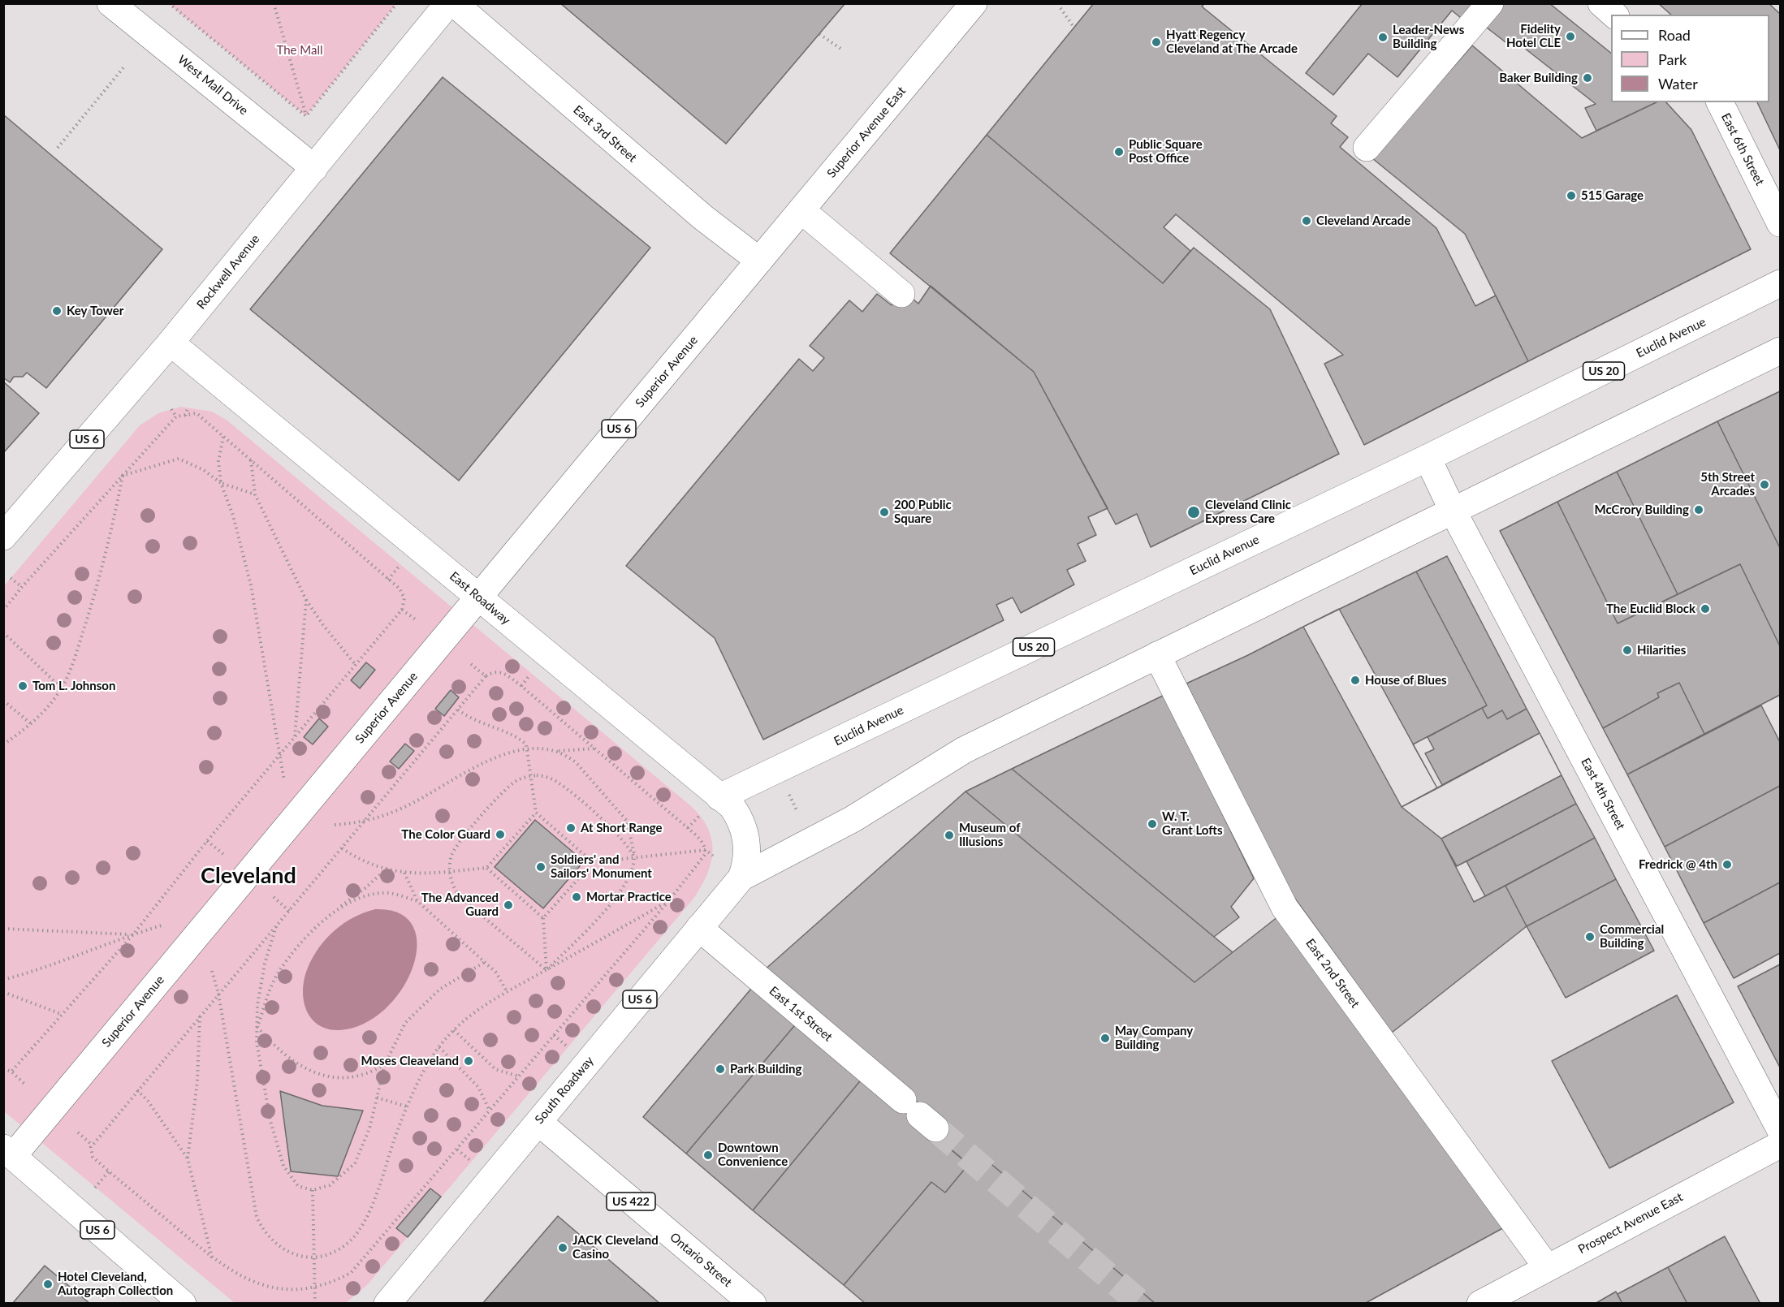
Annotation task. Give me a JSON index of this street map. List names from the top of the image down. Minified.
{"streets":{"main road":["West Mall Drive","Superior Avenue East","East 3rd Street","East 6th Street","Rockwell Avenue","Euclid Avenue","US 20","Superior Avenue","US 6","East Roadway","East 4th Street","East 2nd Street","East 1st Street","South Roadway","US 422","Prospect Avenue East","Ontario Street"]},"crossings":[["West Mall Drive","Rockwell Avenue"],["Superior Avenue East","East 3rd Street"],["Superior Avenue East","Superior Avenue"],["East 3rd Street","Superior Avenue"],["Rockwell Avenue","East Roadway"],["Euclid Avenue","East Roadway"],["Euclid Avenue","East 4th Street"],["Superior Avenue","US 6"],["Superior Avenue","East Roadway"],["East Roadway","South Roadway"],["East 2nd Street","Prospect Avenue East"],["East 1st Street","South Roadway"],["South Roadway","Ontario Street"]],"districts":["Cleveland"],"parks":["The Mall"],"places":["Fidelity Hotel CLE","Leader-News Building","Hyatt Regency Cleveland at The Arcade","Baker Building","Public Square Post Office","515 Garage","Cleveland Arcade","Key Tower","5th Street Arcades","McCrory Building","200 Public Square","Cleveland Clinic Express Care","The Euclid Block","Hilarities","House of Blues","Tom L. Johnson","W. T. Grant Lofts","At Short Range","The Color Guard","Museum of Illusions","Fredrick @ 4th","Soldiers' and Sailors' Monument","Mortar Practice","The Advanced Guard","Commercial Building","May Company Building","Moses Cleaveland","Park Building","Downtown Convenience","JACK Cleveland Casino","Hotel Cleveland, Autograph Collection"],"legend":["Road","Park","Water"]}
